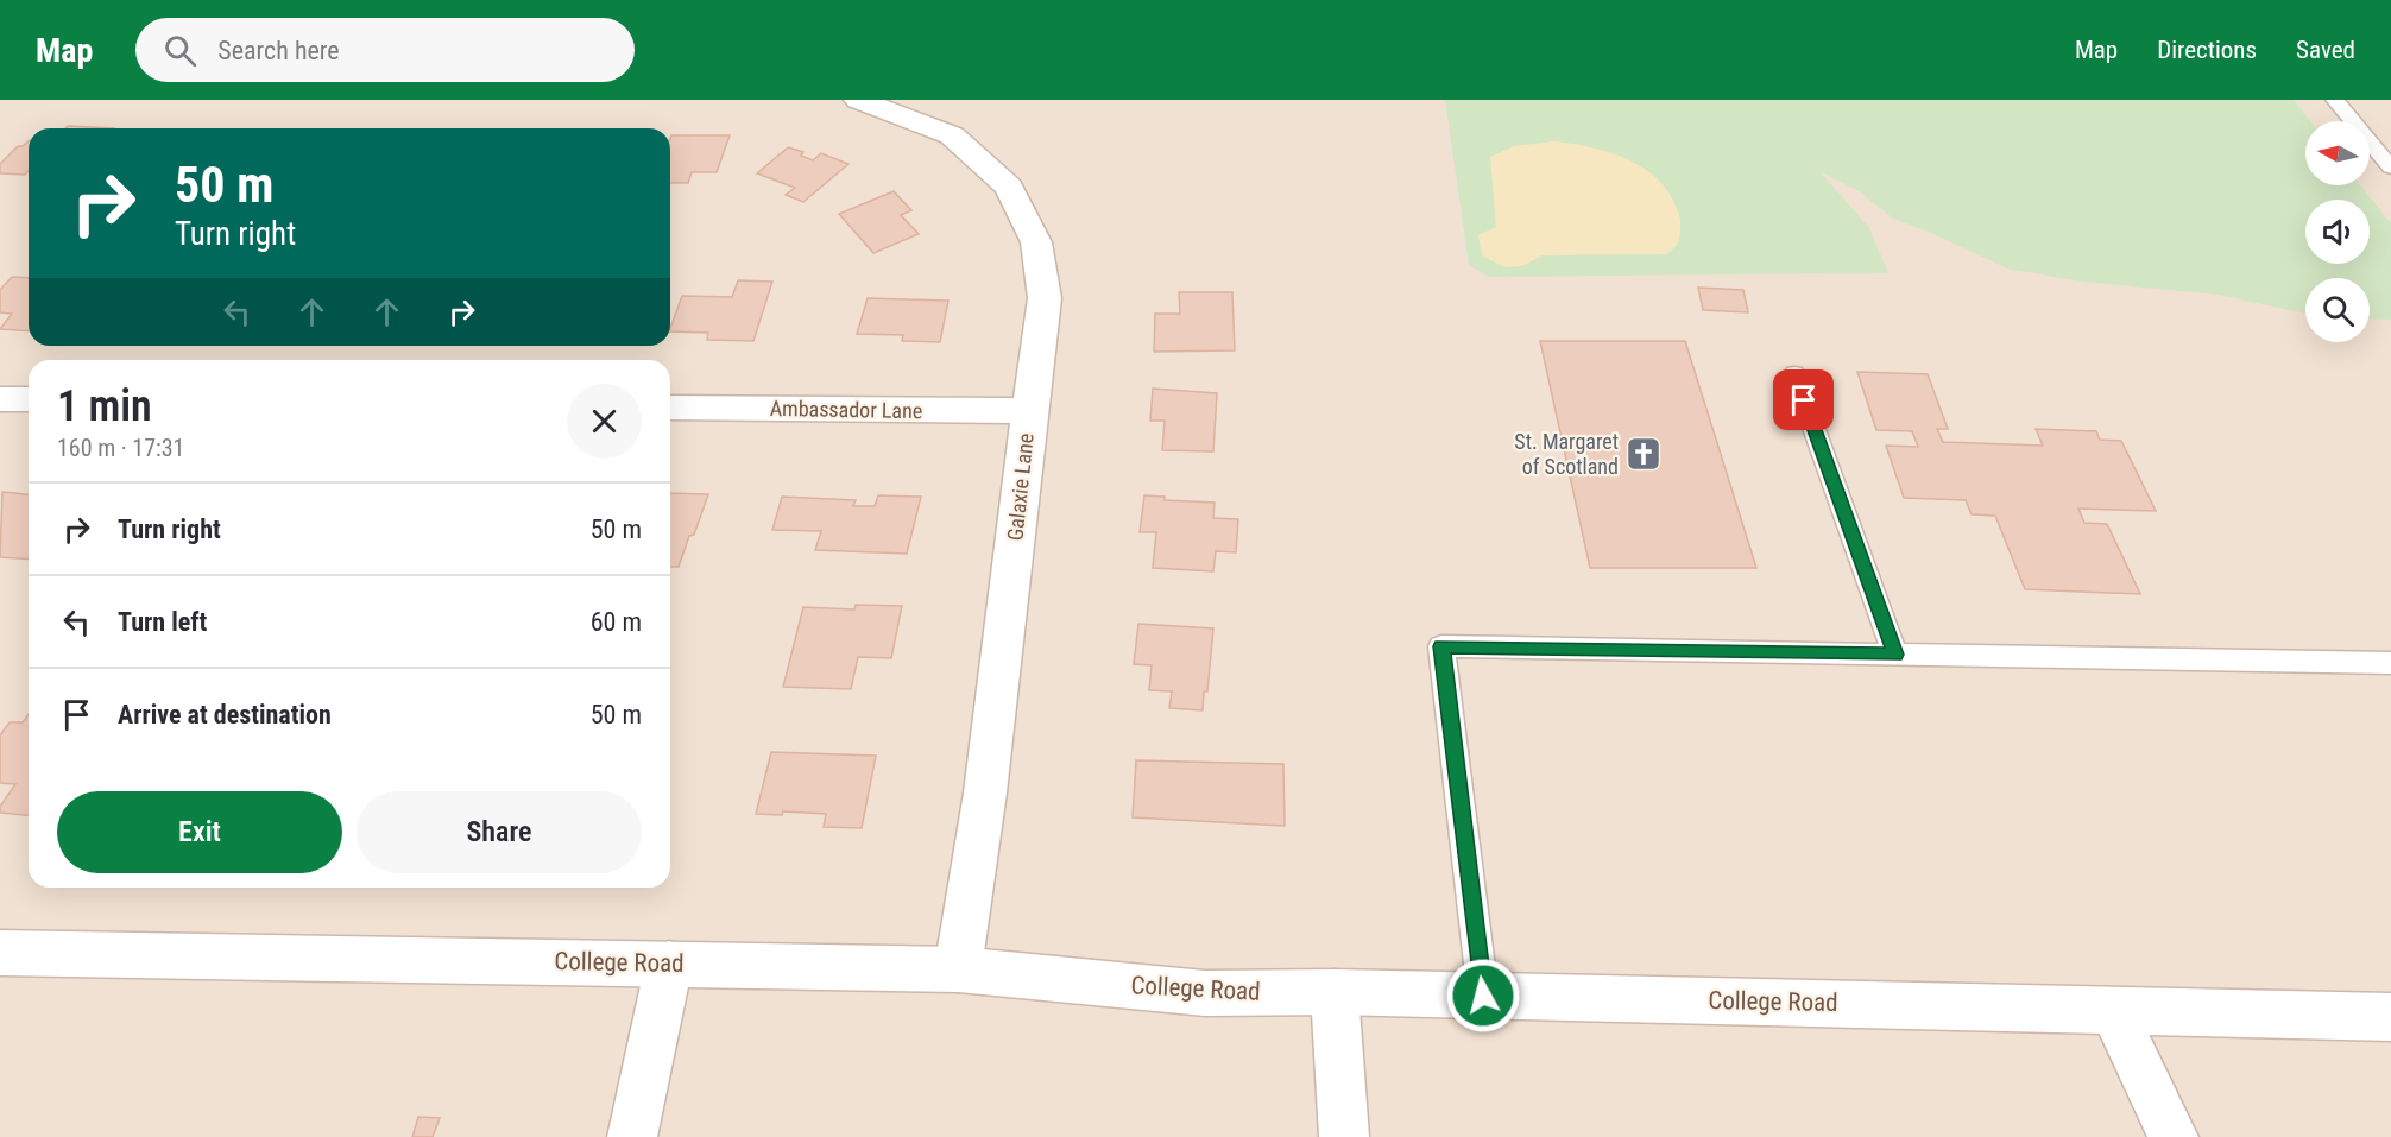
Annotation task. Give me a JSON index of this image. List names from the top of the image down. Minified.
{"streets":{"street":["Ambassador Lane","Galaxie Lane","College Road"]},"crossings":[["Ambassador Lane","Galaxie Lane"],["Galaxie Lane","College Road"]],"places":{"church":["St. Margaret of Scotland"]},"north":"left","page":{"header":"Map","search":"Search here","nav":["Map","Directions","Saved"],"turn":["50 m","Turn right"],"heading":["1 min","160 m · 17:31"],"list":[{"name":"Turn right","value":"50 m"},{"name":"Turn left","value":"60 m"},{"name":"Arrive at destination","value":"50 m"}],"buttons":["Exit","Share"]}}
